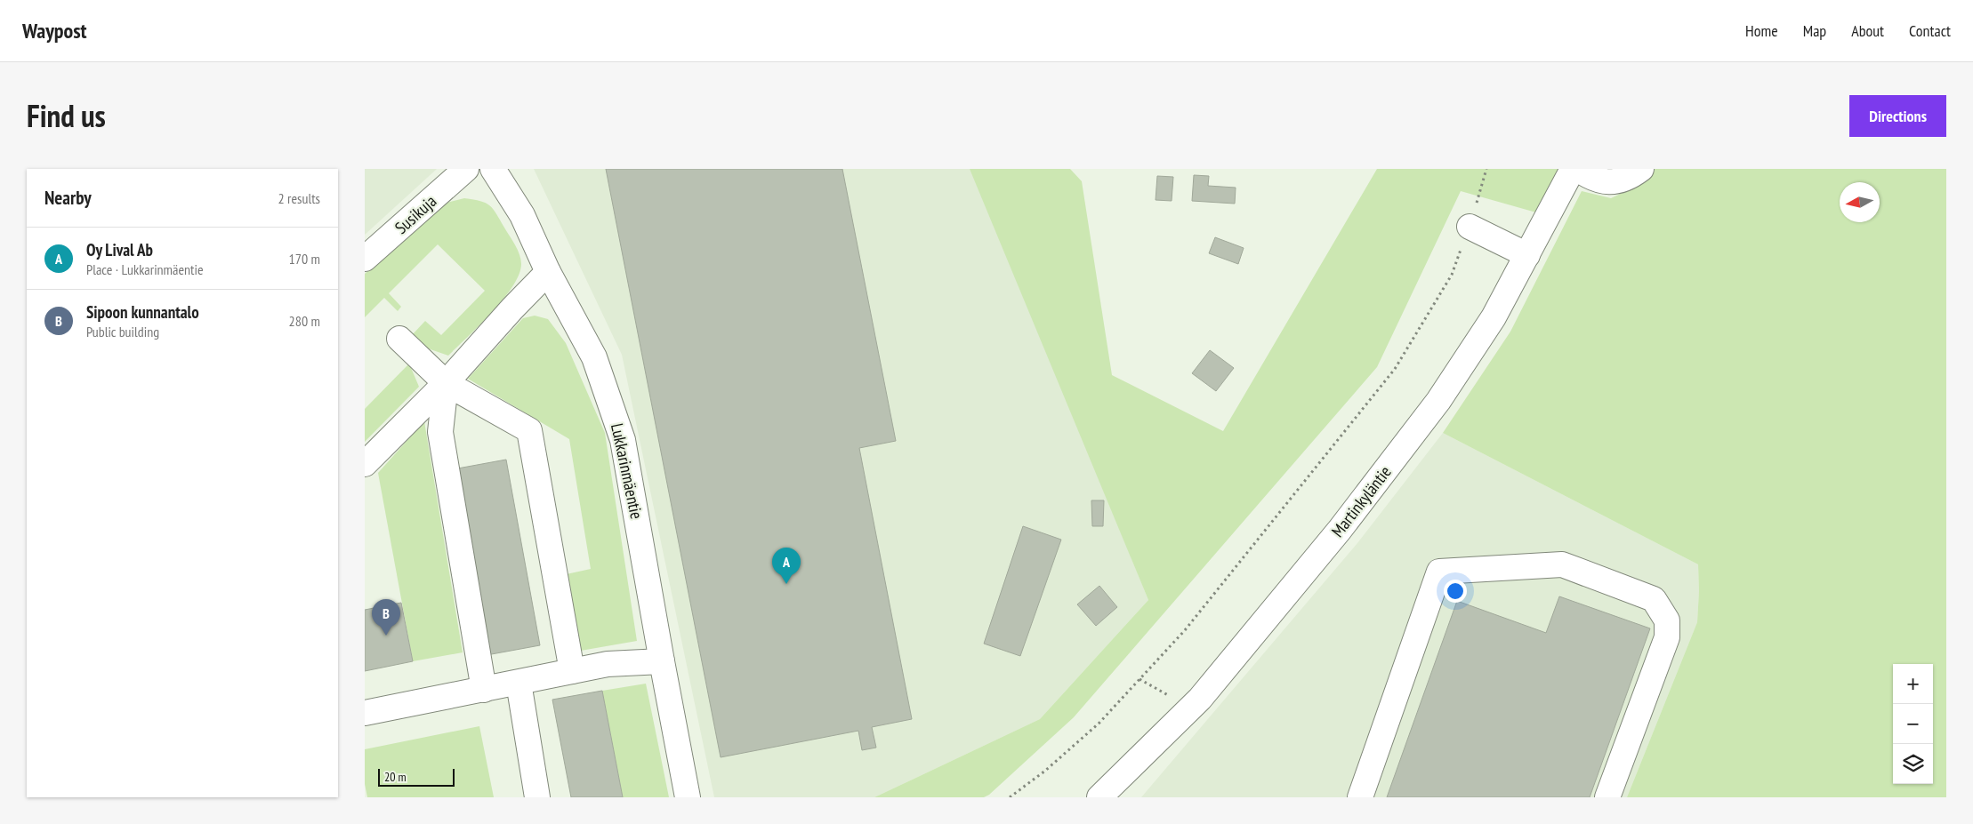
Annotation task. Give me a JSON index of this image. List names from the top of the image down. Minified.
{"streets":{"street":["Susikuja","Lukkarinmäentie","Martinkyläntie"]},"scale_bar":"20 m","north":"left","page":{"header":"Waypost","nav":["Home","Map","About","Contact"],"title":"Find us","buttons":"Directions","heading":["Nearby","2 results"],"list":[{"mark":"A","name":"Oy Lival Ab","note":"Place · Lukkarinmäentie","value":"170 m"},{"mark":"B","name":"Sipoon kunnantalo","note":"Public building","value":"280 m"}],"pins":["A","B"],"map_buttons":["+","−"],"scale":"20 m"}}
